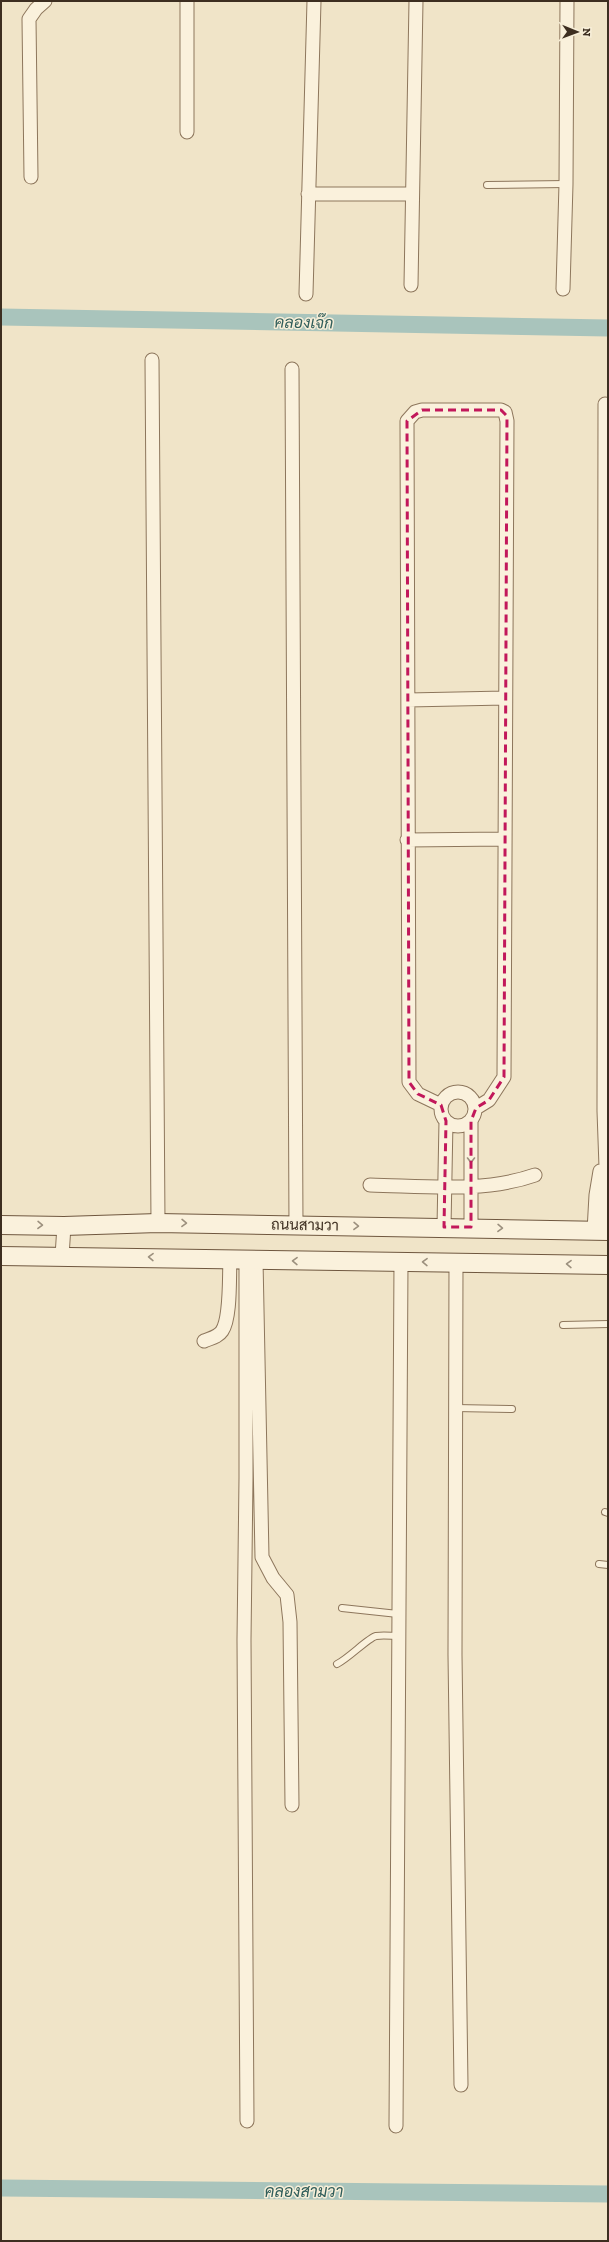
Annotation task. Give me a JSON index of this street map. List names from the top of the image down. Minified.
{"streets":{"street":["ถนนสามวา"]},"water":["คลองเจ๊ก","คลองสามวา"],"north":"right"}
